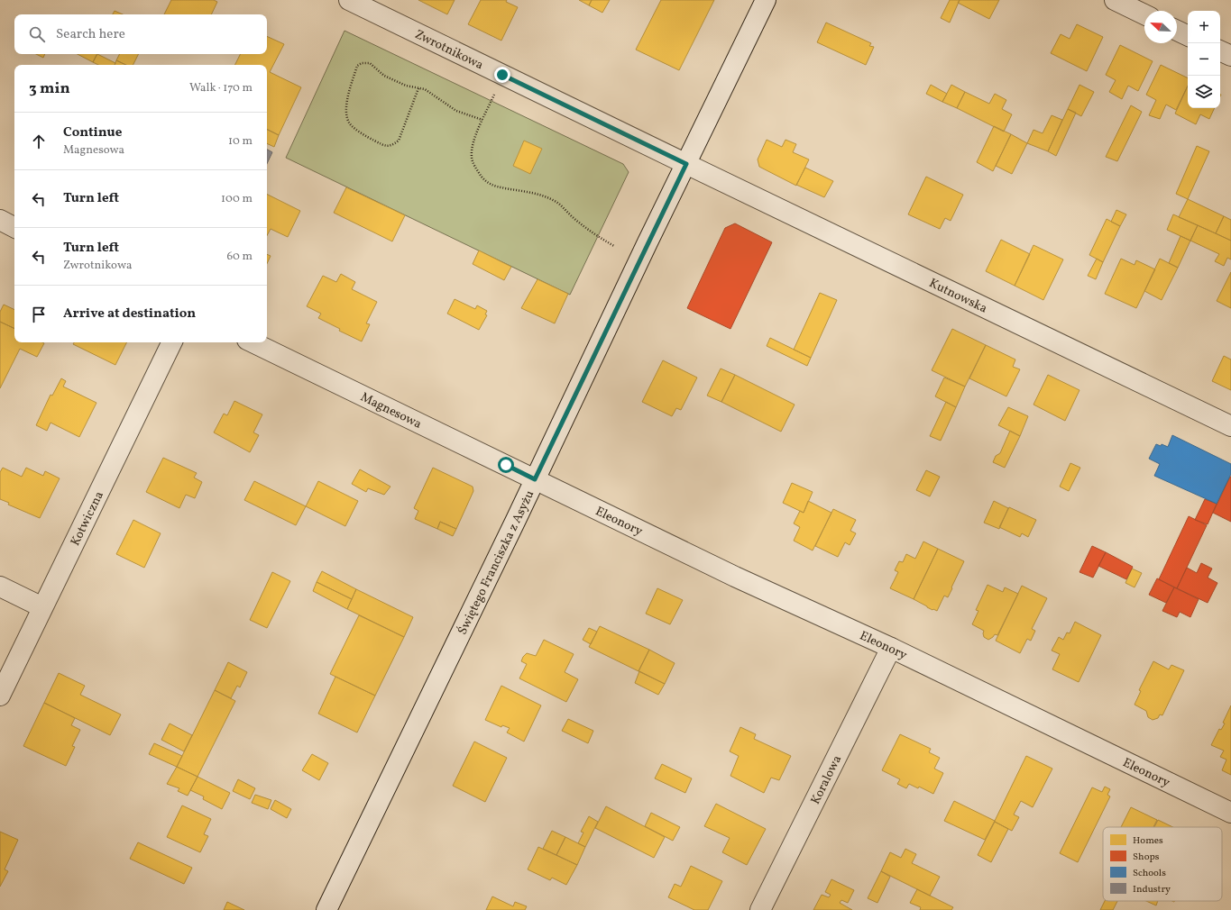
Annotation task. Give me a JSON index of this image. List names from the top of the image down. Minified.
{"streets":{"street":["Zwrotnikowa","Kutnowska","Magnesowa","Kotwiczna","Eleonory","Świętego Franciszka z Asyżu","Koralowa"]},"crossings":[["Zwrotnikowa","Kutnowska"],["Zwrotnikowa","Świętego Franciszka z Asyżu"],["Kutnowska","Świętego Franciszka z Asyżu"],["Magnesowa","Eleonory"],["Magnesowa","Świętego Franciszka z Asyżu"],["Eleonory","Świętego Franciszka z Asyżu"],["Eleonory","Koralowa"]],"legend":["Homes","Shops","Schools","Industry"],"north":"top left","page":{"map_buttons":["+","−"],"search":"Search here","heading":["3 min","Walk · 170 m"],"list":[["Continue","Magnesowa","10 m"],["Turn left","100 m"],["Turn left","Zwrotnikowa","60 m"],"Arrive at destination"]}}
